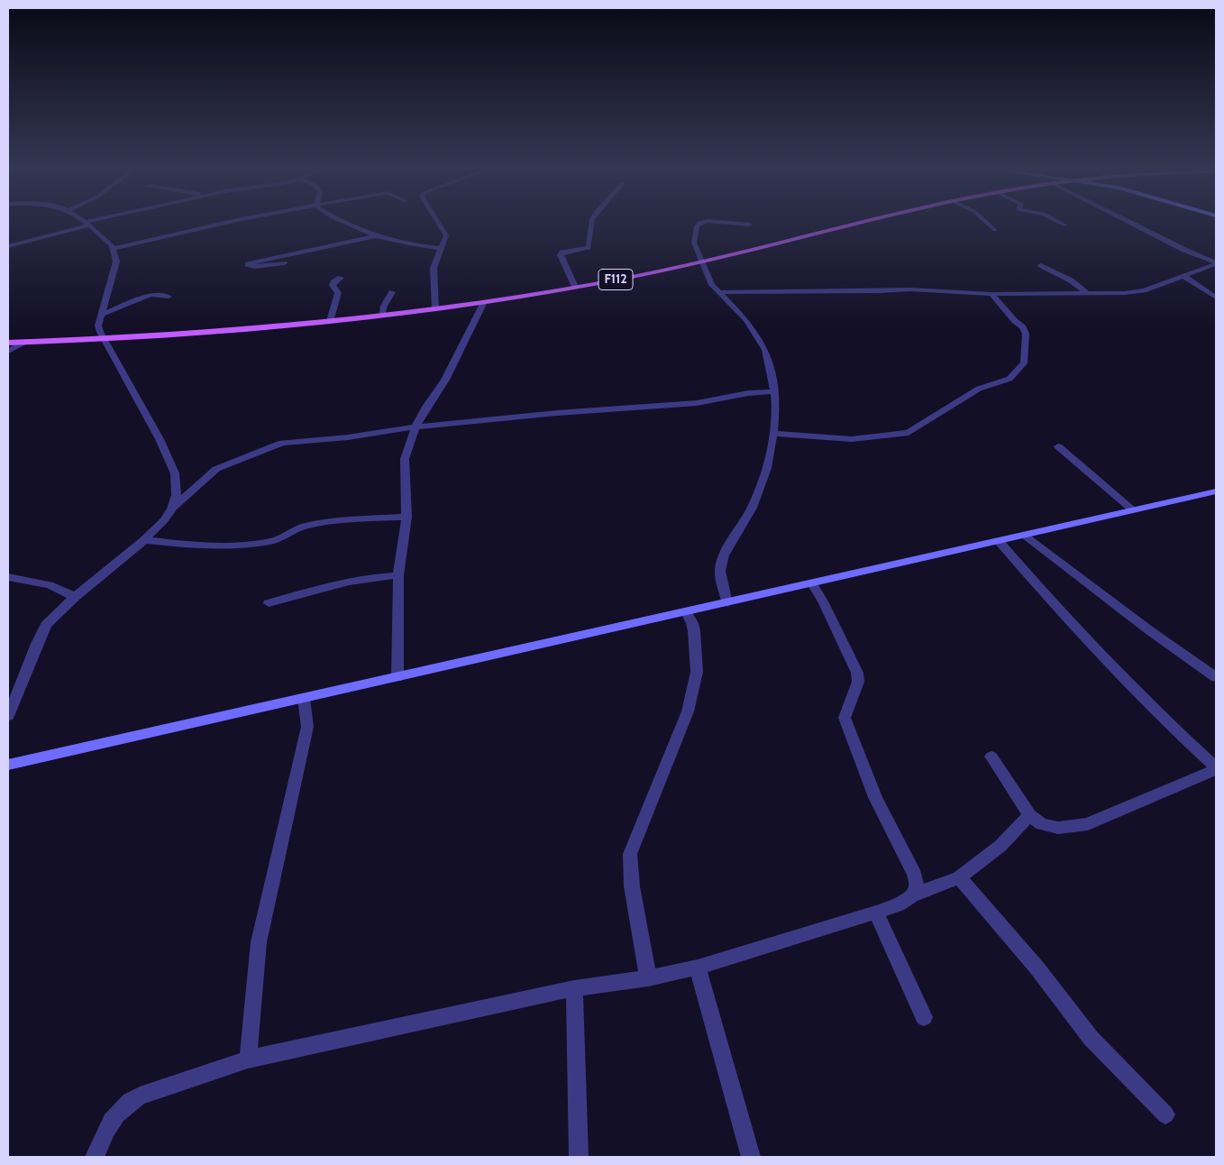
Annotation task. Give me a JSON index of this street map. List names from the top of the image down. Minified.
{"streets":{"main road":["F112"]}}
